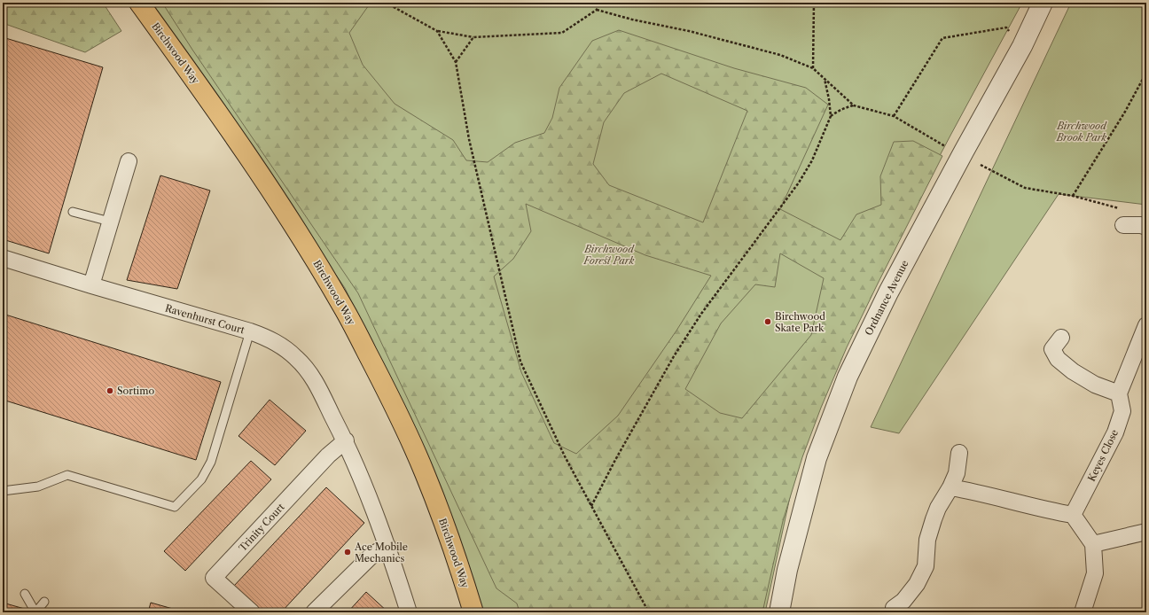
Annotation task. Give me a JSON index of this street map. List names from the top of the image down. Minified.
{"streets":{"main road":["Birchwood Way"],"street":["Ordnance Avenue","Ravenhurst Court","Keyes Close","Trinity Court"]},"crossings":[["Ravenhurst Court","Trinity Court"]],"parks":["Birchwood Brook Park","Birchwood Forest Park"],"places":["Birchwood Skate Park","Sortimo","Ace Mobile Mechanics"]}
